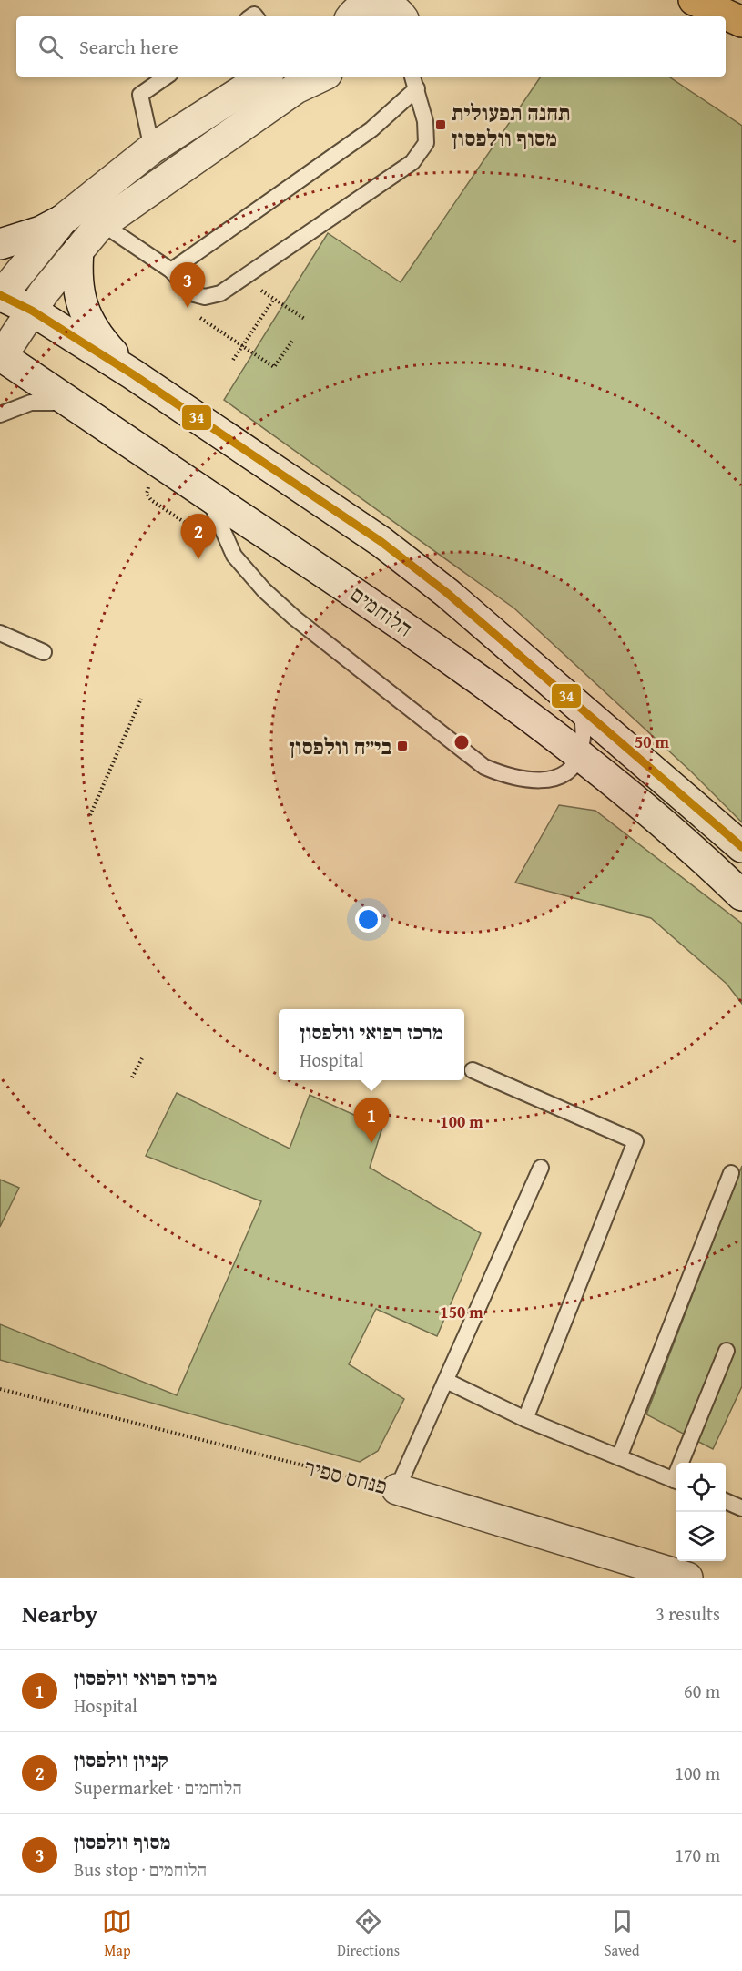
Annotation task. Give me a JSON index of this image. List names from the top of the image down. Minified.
{"streets":{"main road":["הלוחמים","פנחס ספיר"]},"places":{"transit":["תחנה תפעולית מסוף וולפסון","בי״ח וולפסון"]},"lines":["transit line 34"],"page":{"search":"Search here","pins":["3","2","1"],"popup":["מרכז רפואי וולפסון","Hospital"],"heading":["Nearby","3 results"],"list":[{"mark":"1","name":"מרכז רפואי וולפסון","note":"Hospital","value":"60 m"},{"mark":"2","name":"קניון וולפסון","note":"Supermarket · הלוחמים","value":"100 m"},{"mark":"3","name":"מסוף וולפסון","note":"Bus stop · הלוחמים","value":"170 m"}],"nav":["Map","Directions","Saved"]},"rings":["50 m","100 m","150 m"]}
